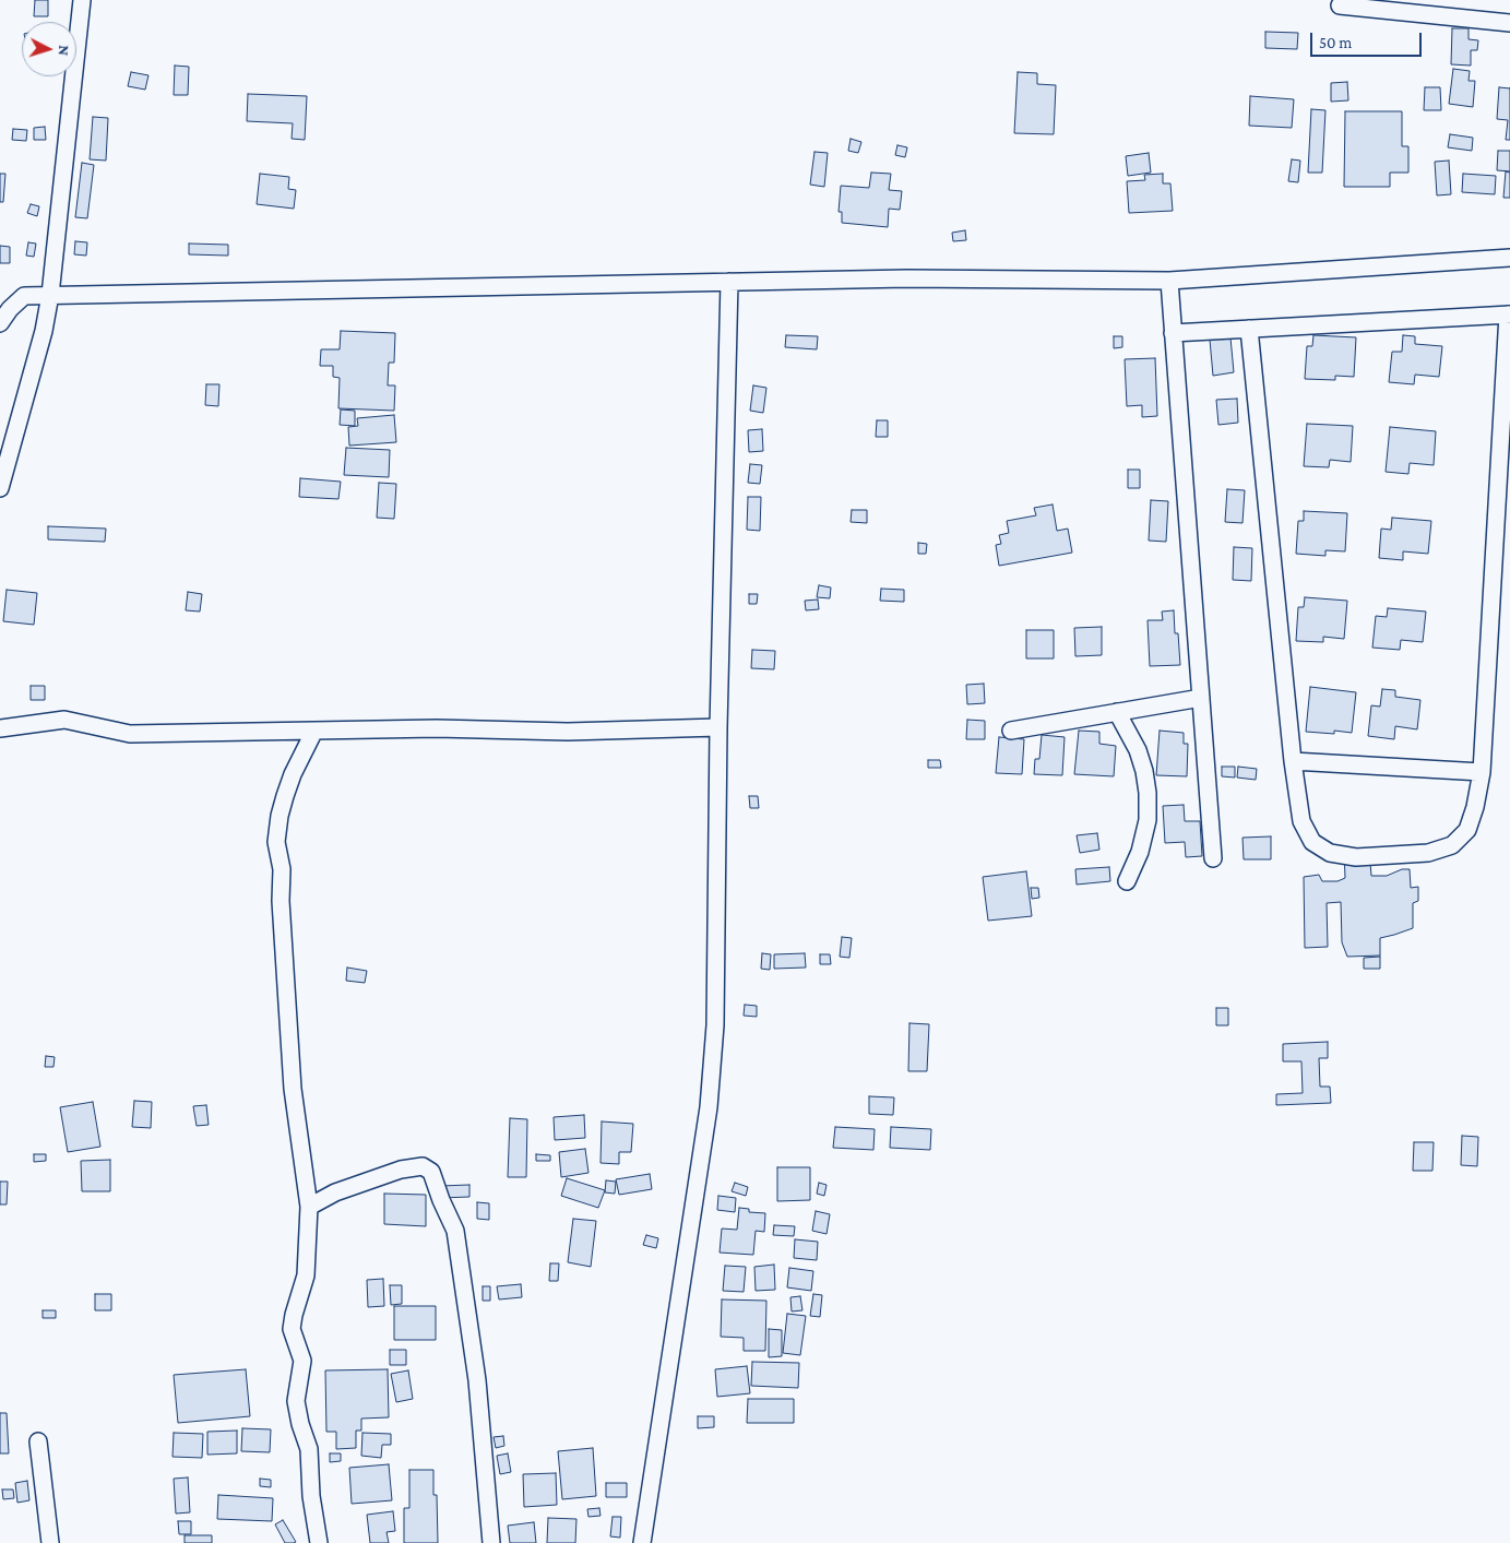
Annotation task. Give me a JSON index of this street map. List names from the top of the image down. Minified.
{"scale_bar":"50 m","north":"right"}
